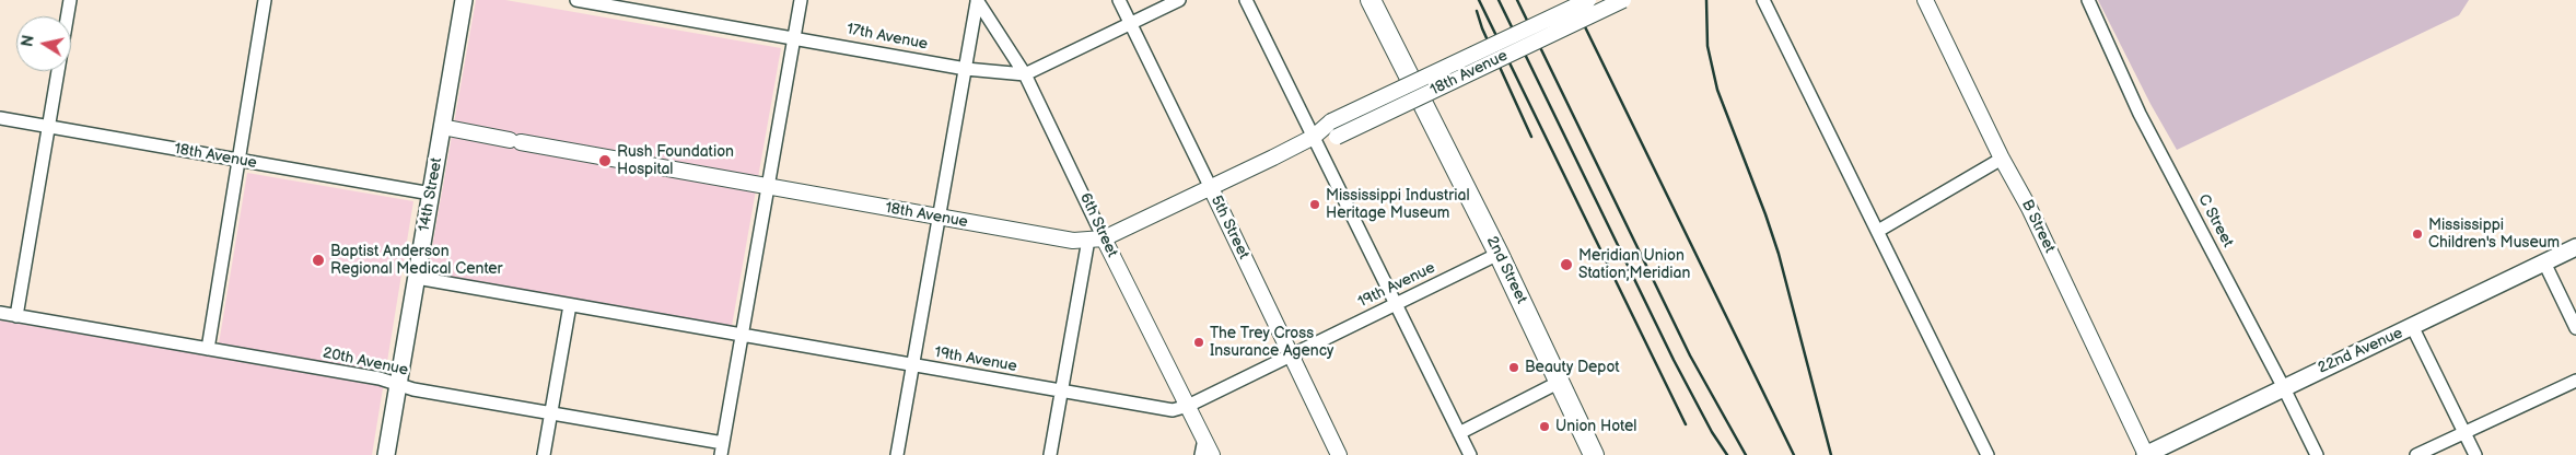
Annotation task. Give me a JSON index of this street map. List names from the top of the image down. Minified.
{"streets":{"main road":["14th Street","2nd Street","22nd Avenue"],"street":["17th Avenue","18th Avenue","C Street","6th Street","B Street","5th Street","19th Avenue","20th Avenue"]},"crossings":[["17th Avenue","6th Street"],["18th Avenue","14th Street"],["18th Avenue","6th Street"],["18th Avenue","5th Street"],["14th Street","19th Avenue"],["14th Street","20th Avenue"],["C Street","22nd Avenue"],["6th Street","19th Avenue"],["B Street","22nd Avenue"],["5th Street","19th Avenue"],["2nd Street","19th Avenue"]],"places":["Rush Foundation Hospital","Mississippi Industrial Heritage Museum","Mississippi Children's Museum","Baptist Anderson Regional Medical Center","Meridian Union Station;Meridian","The Trey Cross Insurance Agency","Beauty Depot","Union Hotel"],"north":"left"}
